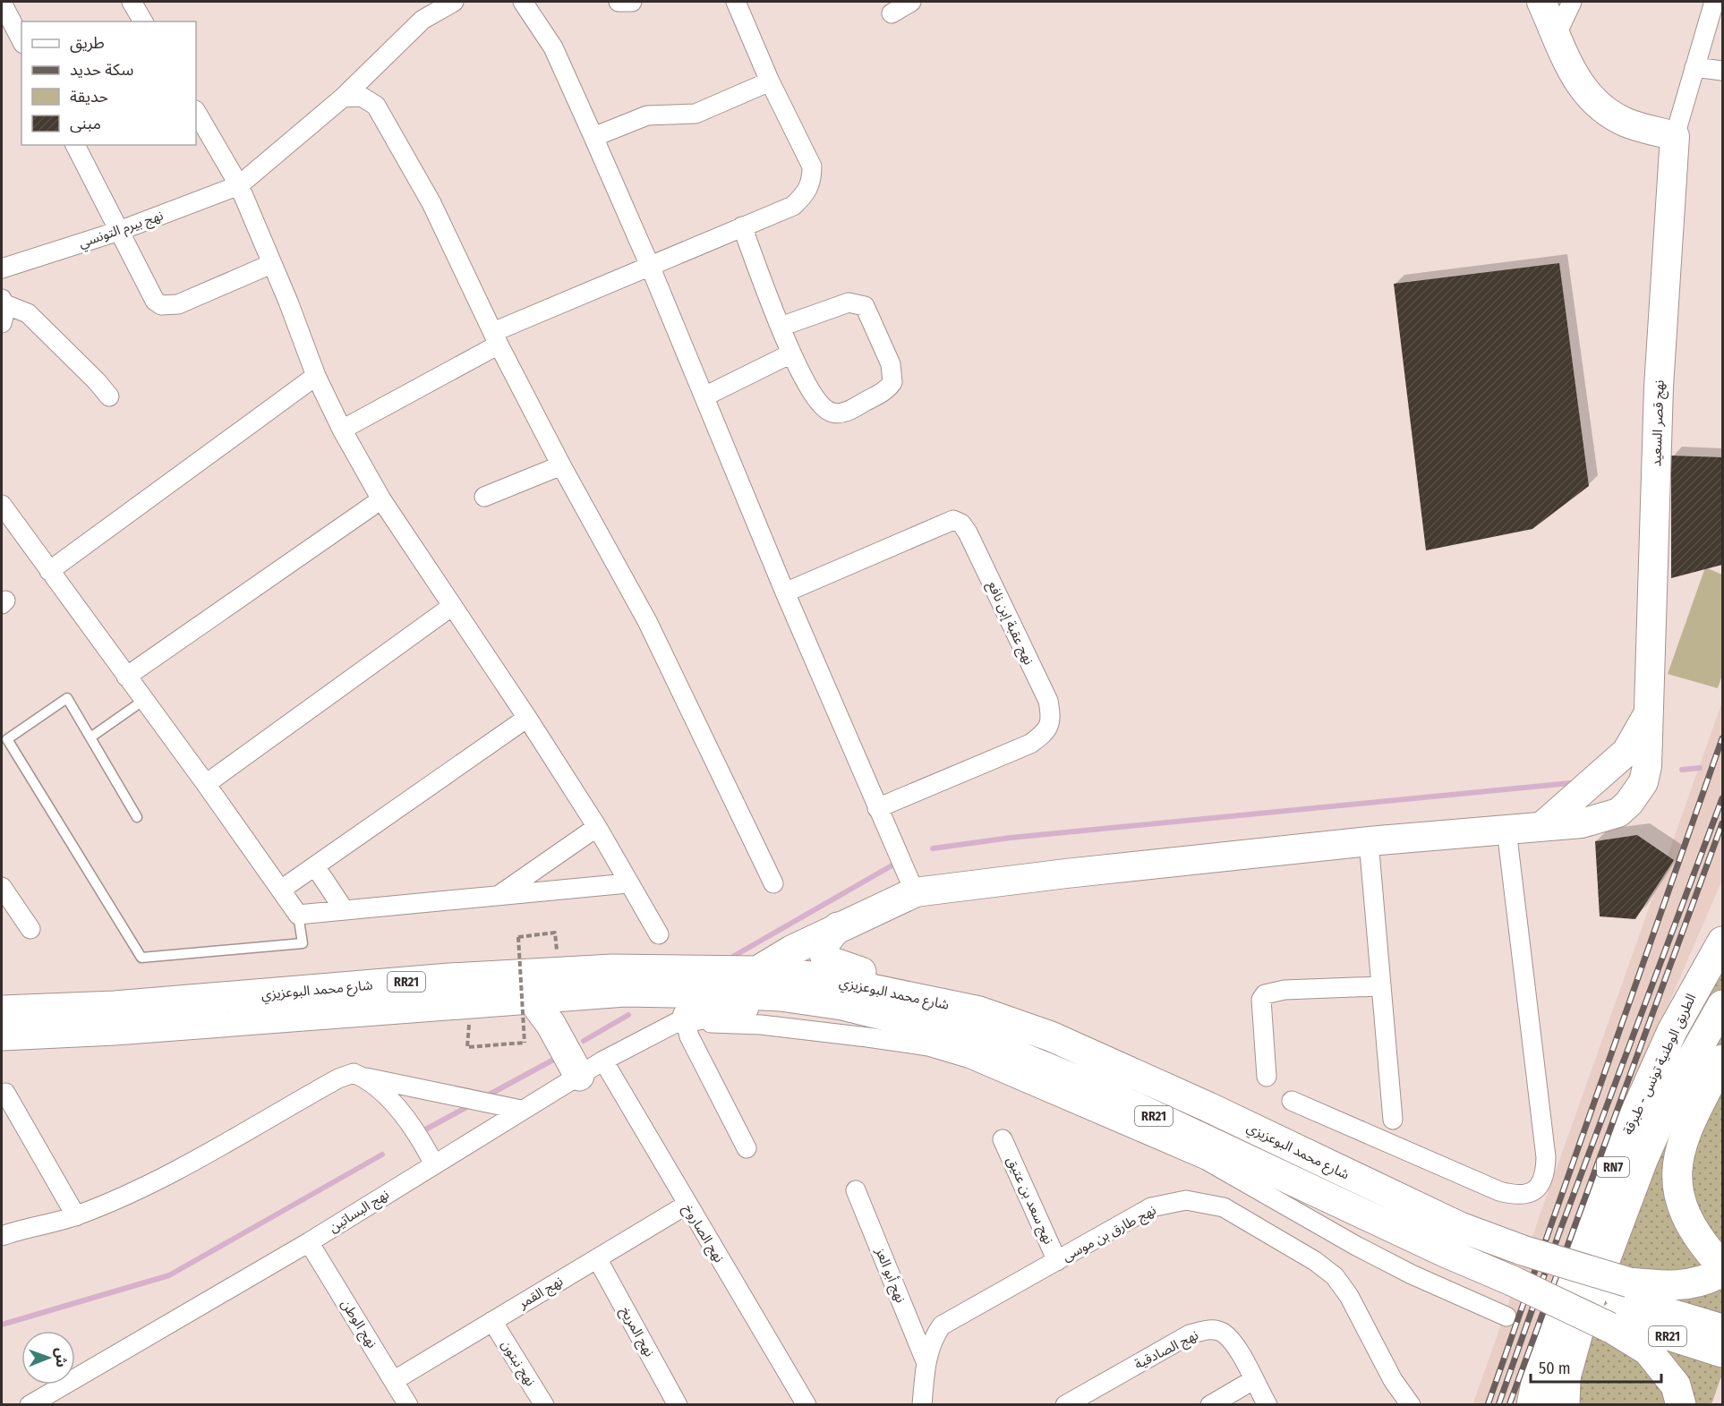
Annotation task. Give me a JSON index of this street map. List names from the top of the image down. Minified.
{"streets":{"main road":["RR21","شارع محمد البوعزيزي","الطريق الوطنية تونس - طبرقة","RN7"],"street":["نهج بيرم التونسي","نهج قصر السعيد","نهج عقبة إبن نافع","نهج سعد بن عتيق","نهج البساتين","نهج الصاروخ","نهج طارق بن موسى","نهج أبو العز","نهج القمر","نهج الوطن","نهج المريخ","نهج الصادقية","نهج نبتون"]},"crossings":[["RR21","شارع محمد البوعزيزي"],["نهج سعد بن عتيق","نهج طارق بن موسى"],["نهج البساتين","نهج الصاروخ"],["نهج البساتين","نهج الوطن"],["نهج الصاروخ","نهج القمر"],["نهج طارق بن موسى","نهج أبو العز"],["نهج القمر","نهج الوطن"],["نهج القمر","نهج المريخ"],["نهج القمر","نهج نبتون"]],"legend":["طريق","سكة حديد","حديقة","مبنى"],"scale_bar":"50 m","north":"right"}
